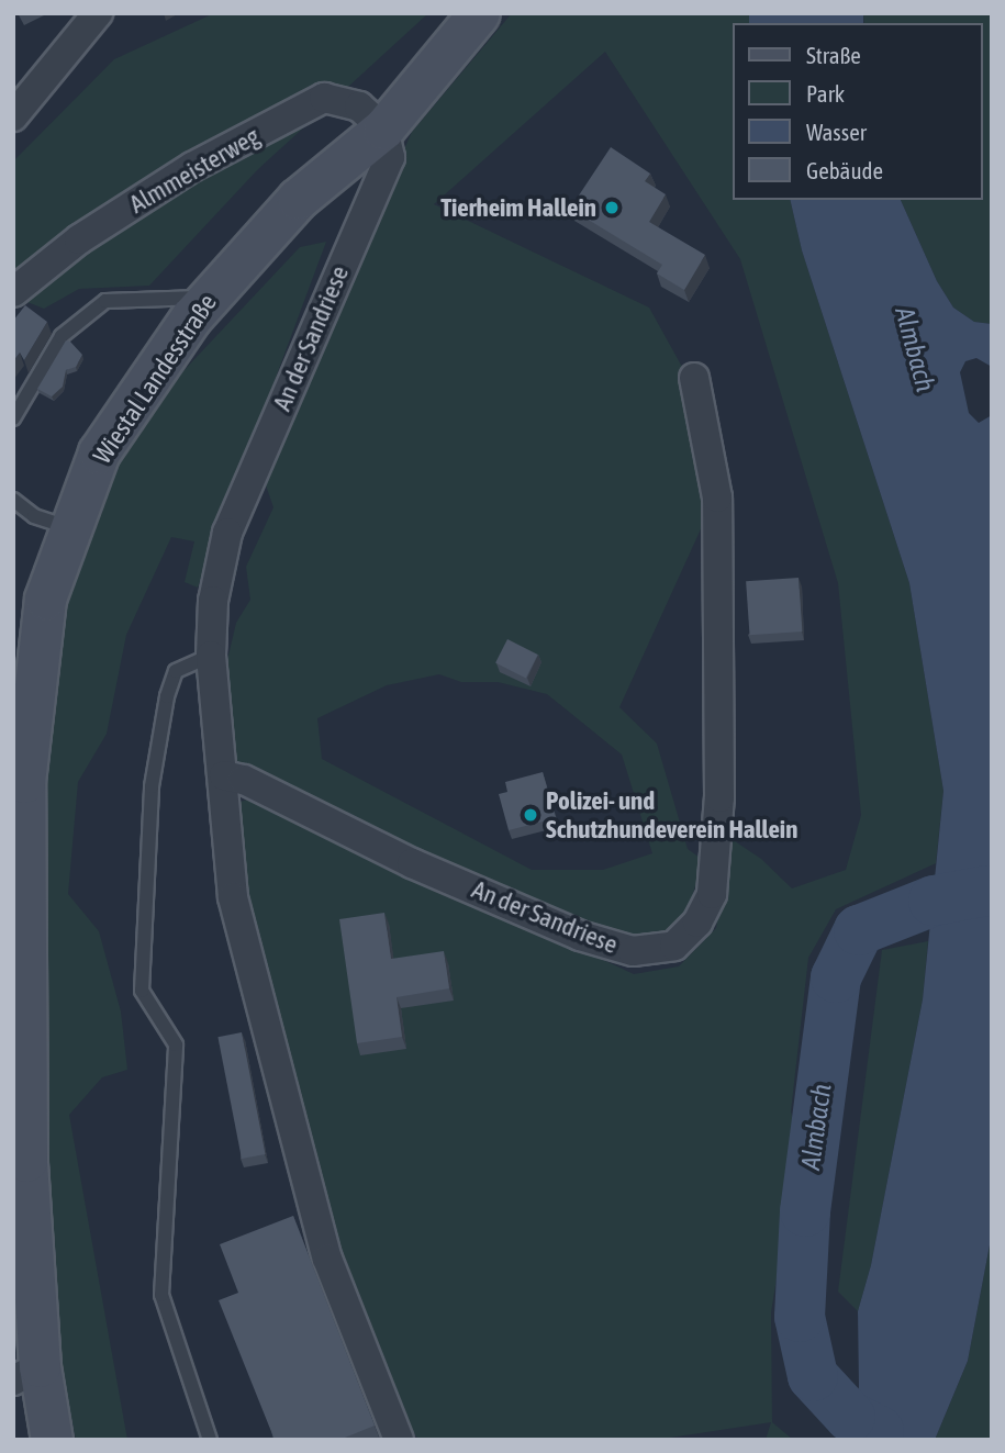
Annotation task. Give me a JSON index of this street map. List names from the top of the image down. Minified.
{"streets":{"main road":["Wiestal Landesstraße"],"street":["Almmeisterweg","An der Sandriese"]},"crossings":[["Almmeisterweg","An der Sandriese"],["Almmeisterweg","Wiestal Landesstraße"],["An der Sandriese","Wiestal Landesstraße"]],"water":["Almbach"],"places":["Tierheim Hallein","Polizei- und Schutzhundeverein Hallein"],"legend":["Straße","Park","Wasser","Gebäude"]}
